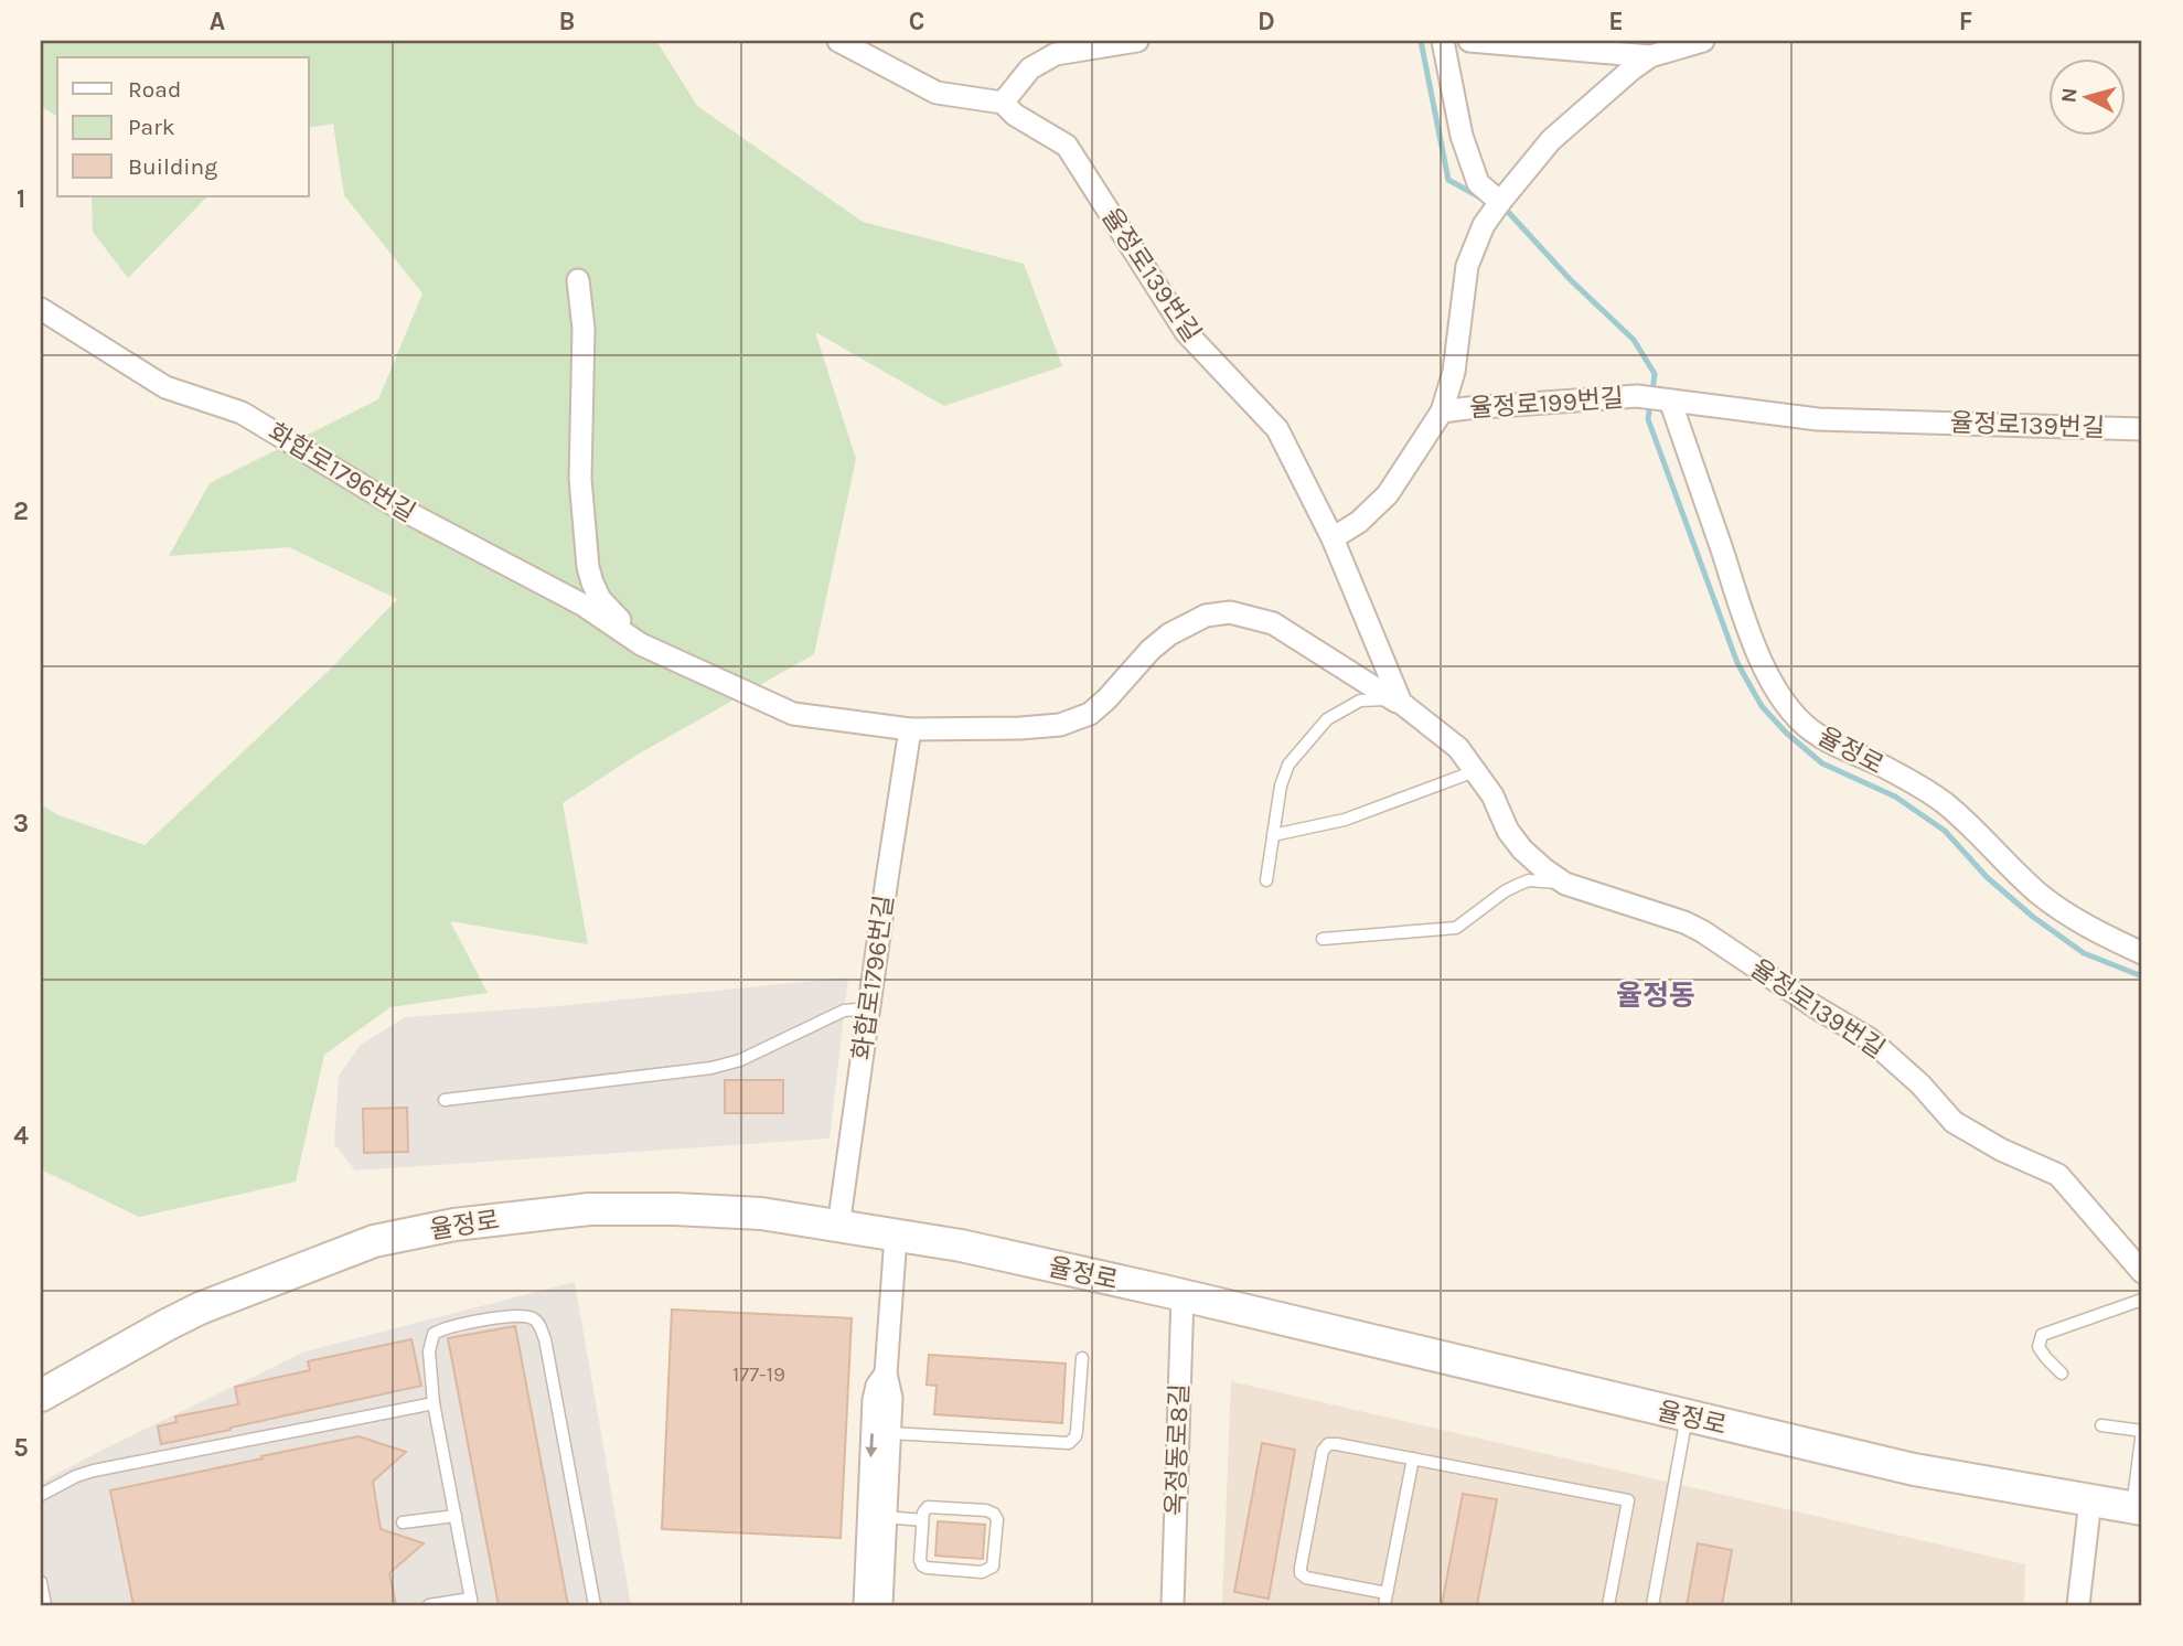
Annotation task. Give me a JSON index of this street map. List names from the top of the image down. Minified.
{"streets":{"main road":["율정로"],"street":["율정로139번길","율정로199번길","화합로1796번길","옥정동로8길"]},"crossings":[["율정로139번길","율정로199번길"],["율정로139번길","화합로1796번길"],["율정로139번길","율정로"],["화합로1796번길","율정로"],["율정로","옥정동로8길"]],"districts":["율정동"],"house_numbers":["177-19"],"legend":["Road","Park","Building"],"north":"left","grid":{"columns":["A","B","C","D","E","F"],"rows":["1","2","3","4","5"]}}
